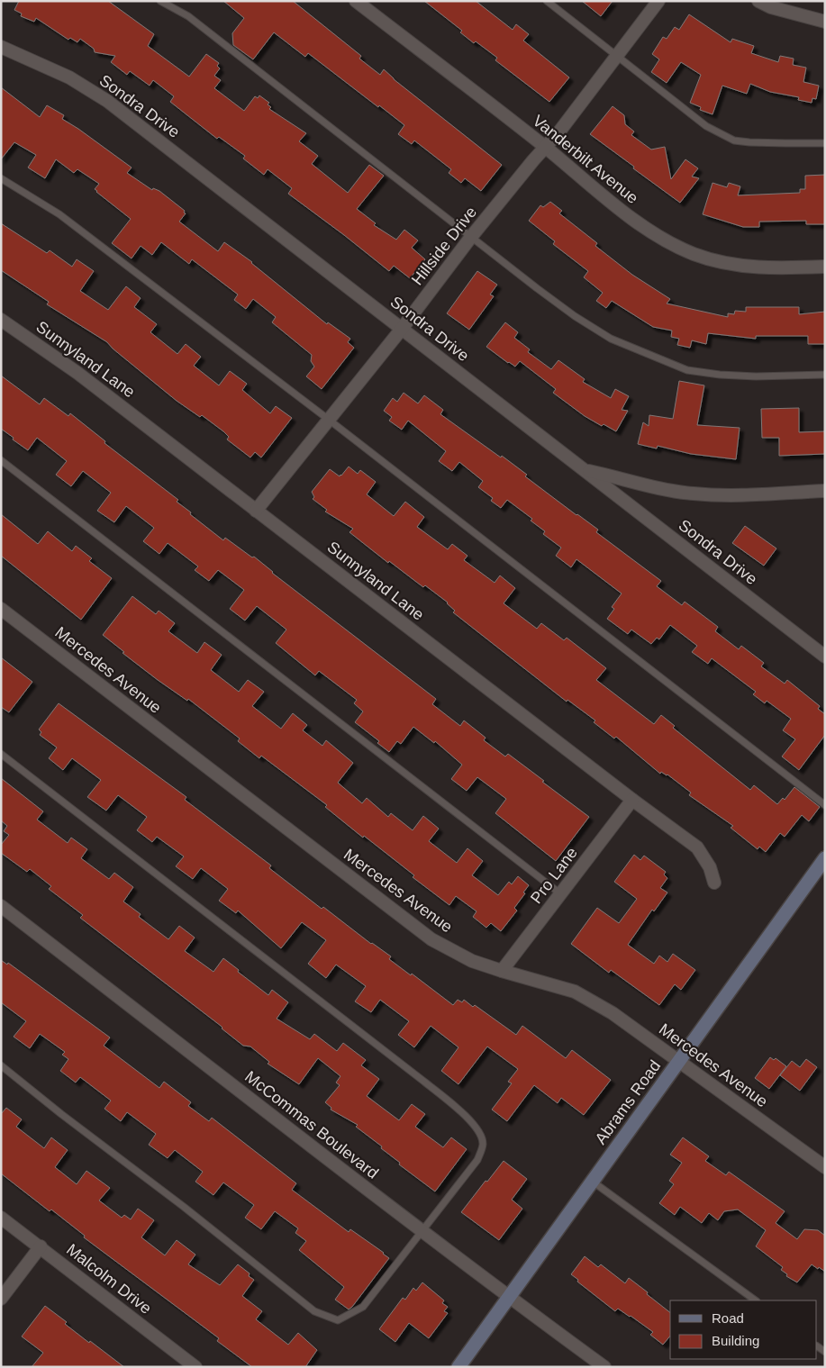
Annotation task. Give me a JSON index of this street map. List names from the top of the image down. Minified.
{"streets":{"main road":["Abrams Road"],"street":["Sondra Drive","Vanderbilt Avenue","Hillside Drive","Sunnyland Lane","Mercedes Avenue","Pro Lane","McCommas Boulevard","Malcolm Drive"]},"crossings":[["Sondra Drive","Hillside Drive"],["Vanderbilt Avenue","Hillside Drive"],["Hillside Drive","Sunnyland Lane"],["Sunnyland Lane","Pro Lane"],["Mercedes Avenue","Pro Lane"],["Mercedes Avenue","Abrams Road"],["Abrams Road","McCommas Boulevard"]],"legend":["Road","Building"]}
